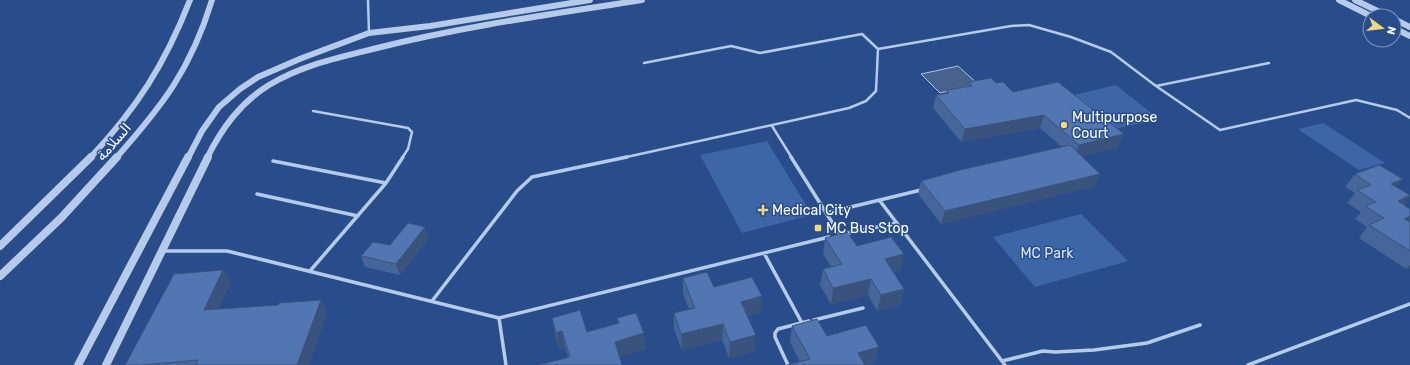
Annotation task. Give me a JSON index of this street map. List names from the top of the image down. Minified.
{"streets":{"street":["السلامة"]},"parks":["MC Park"],"places":{"other":["Multipurpose Court"],"health":["Medical City"],"transit":["MC Bus Stop"]},"north":"right"}
